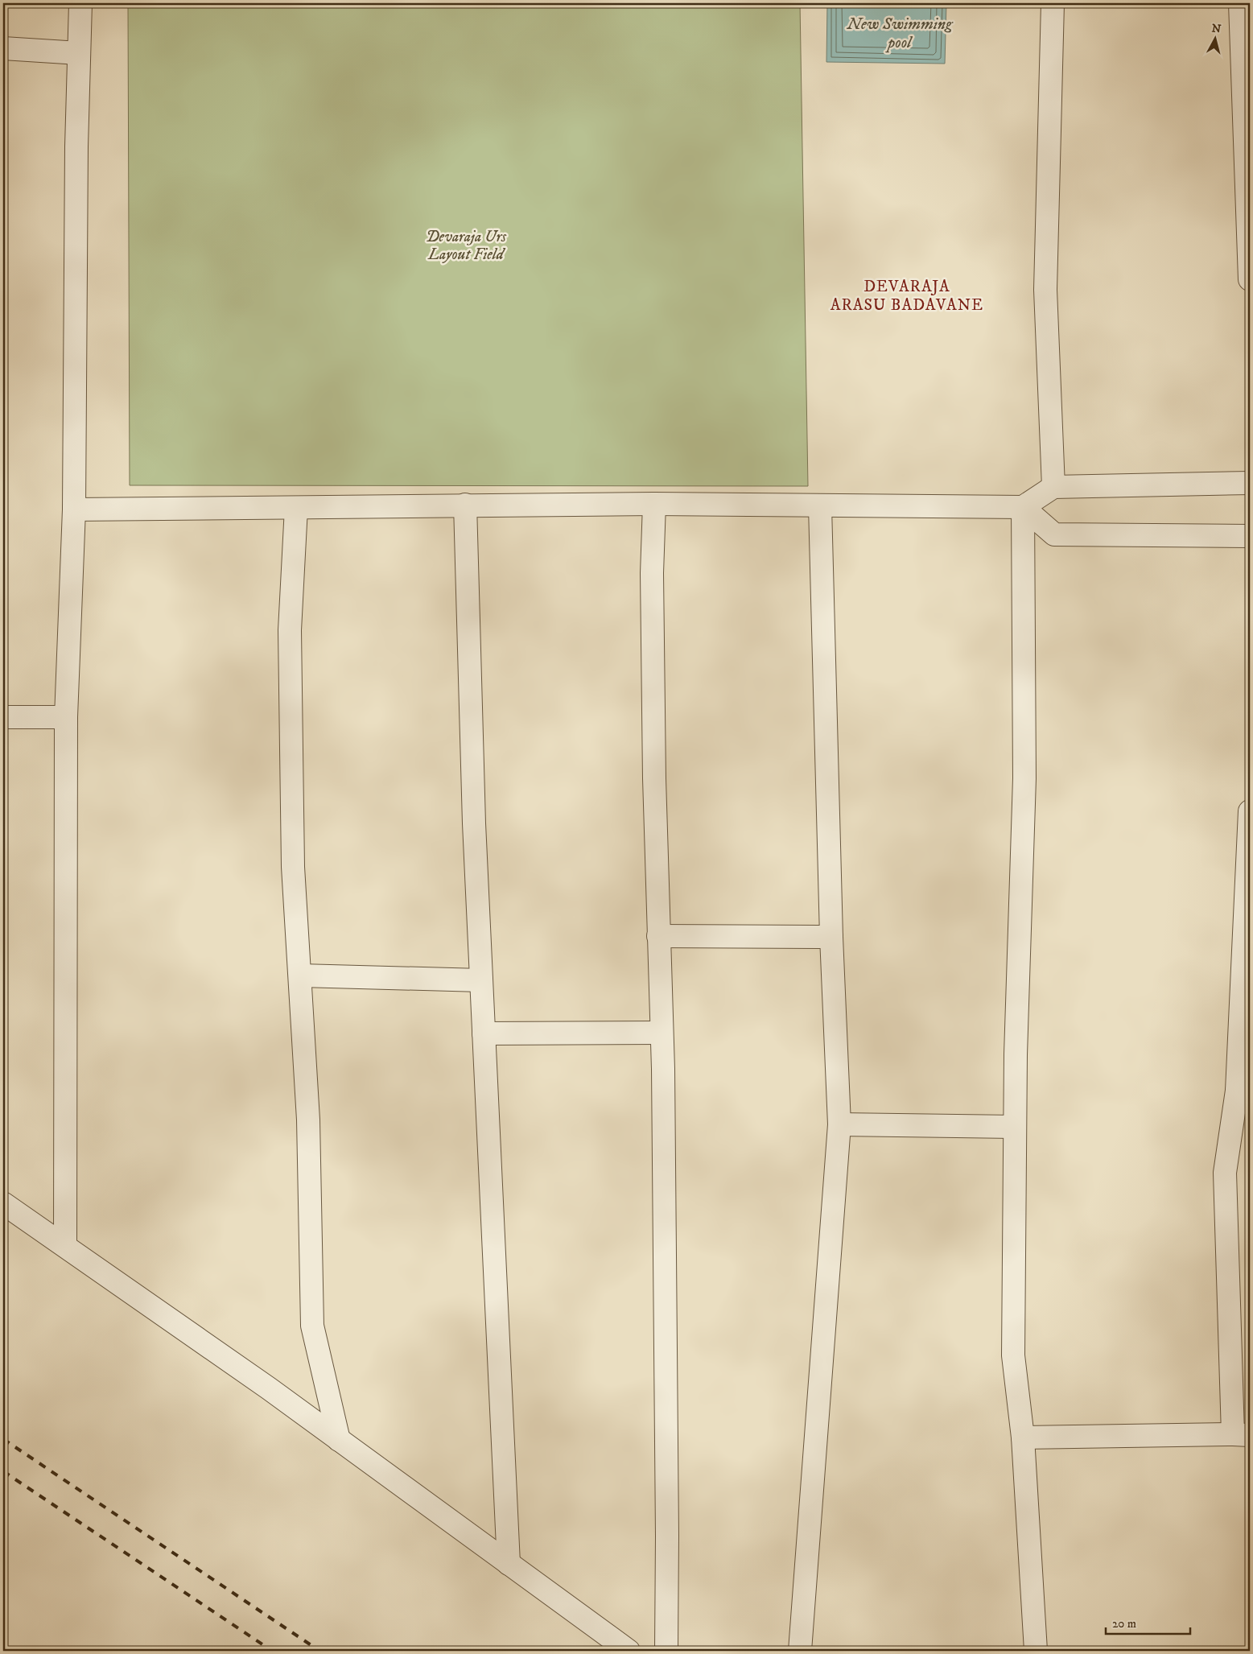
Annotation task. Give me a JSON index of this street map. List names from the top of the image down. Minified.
{"districts":["DEVARAJA ARASU BADAVANE"],"water":["New Swimming pool"],"parks":["Devaraja Urs Layout Field"],"scale_bar":"20 m","north":"top"}
